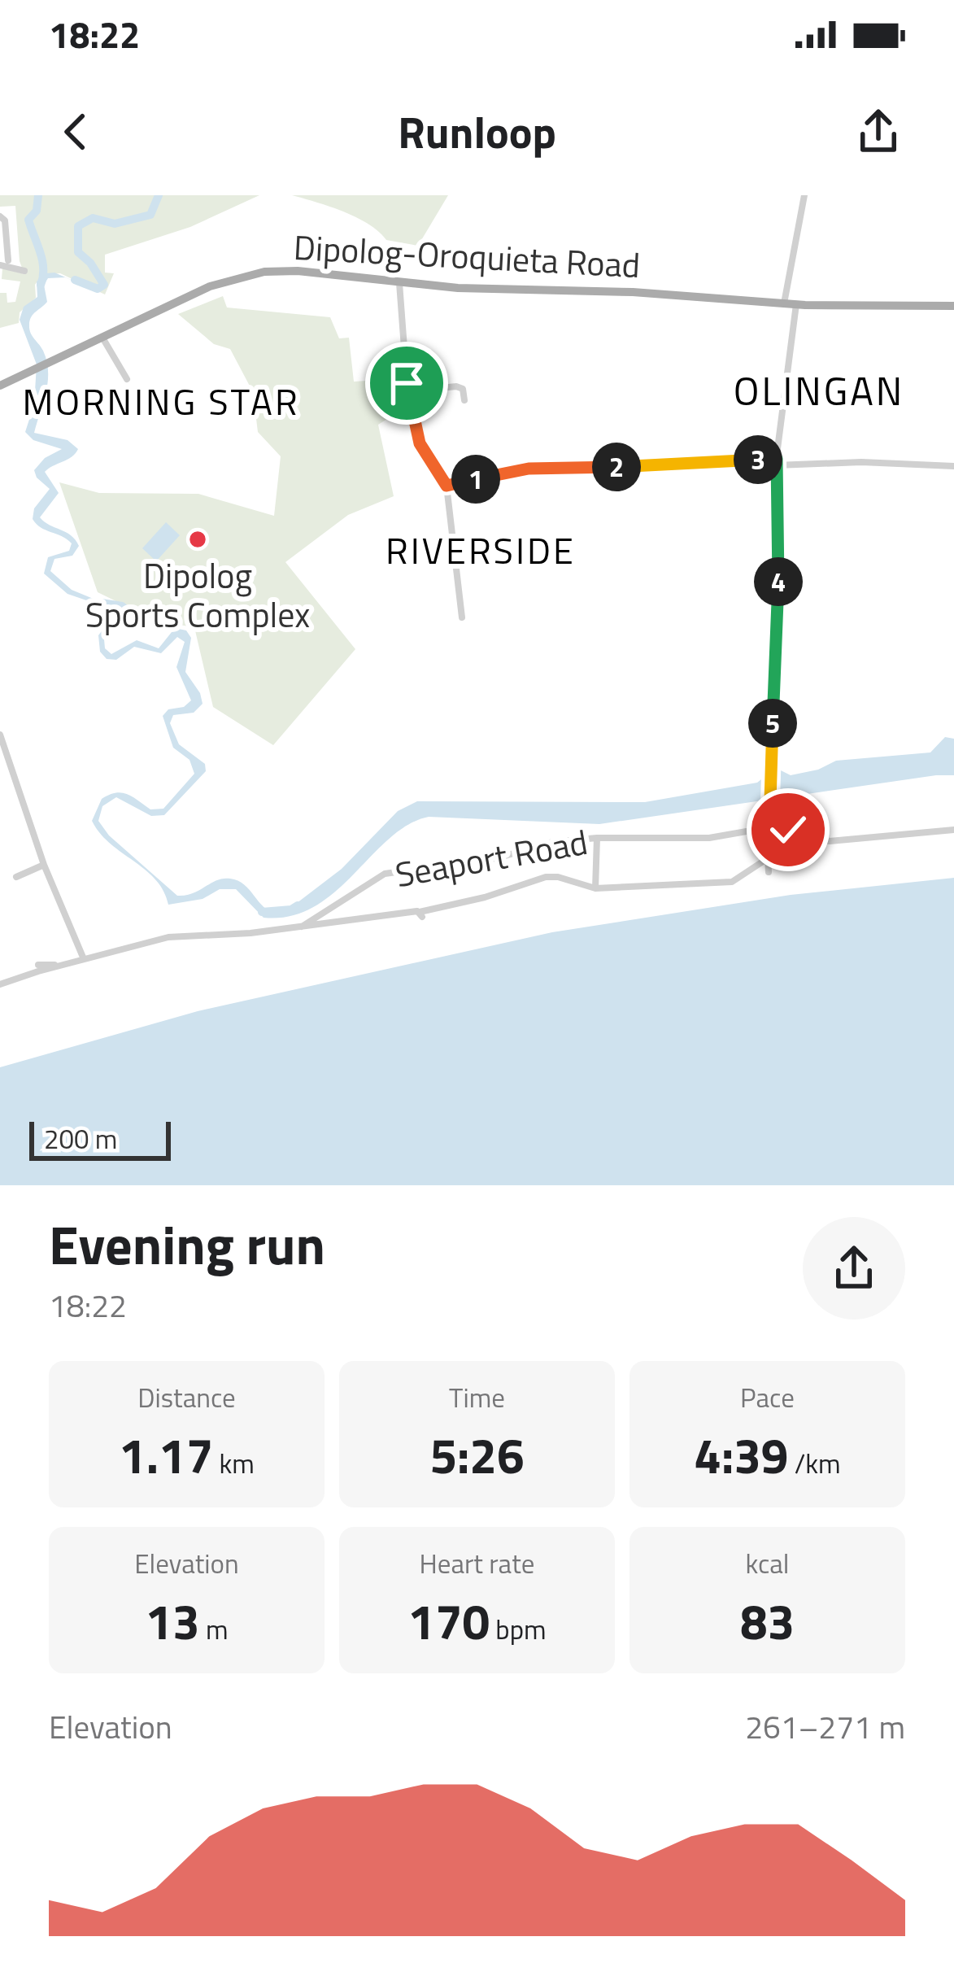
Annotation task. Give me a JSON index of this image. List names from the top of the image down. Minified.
{"streets":{"main road":["Dipolog-Oroquieta Road"],"street":["Seaport Road"]},"districts":["OLINGAN","MORNING STAR","RIVERSIDE"],"places":["Dipolog Sports Complex"],"scale_bar":"200 m","page":{"status":"18:22","header":"Runloop","pins":["3","2","1","4","5"],"scale":"200 m","heading":["Evening run","18:22"],"stats":[["Distance","1.17 km"],["Time","5:26"],["Pace","4:39 /km"],["Elevation","13 m"],["Heart rate","170 bpm"],["kcal","83"]],"chart":["Elevation","261–271 m"]}}
